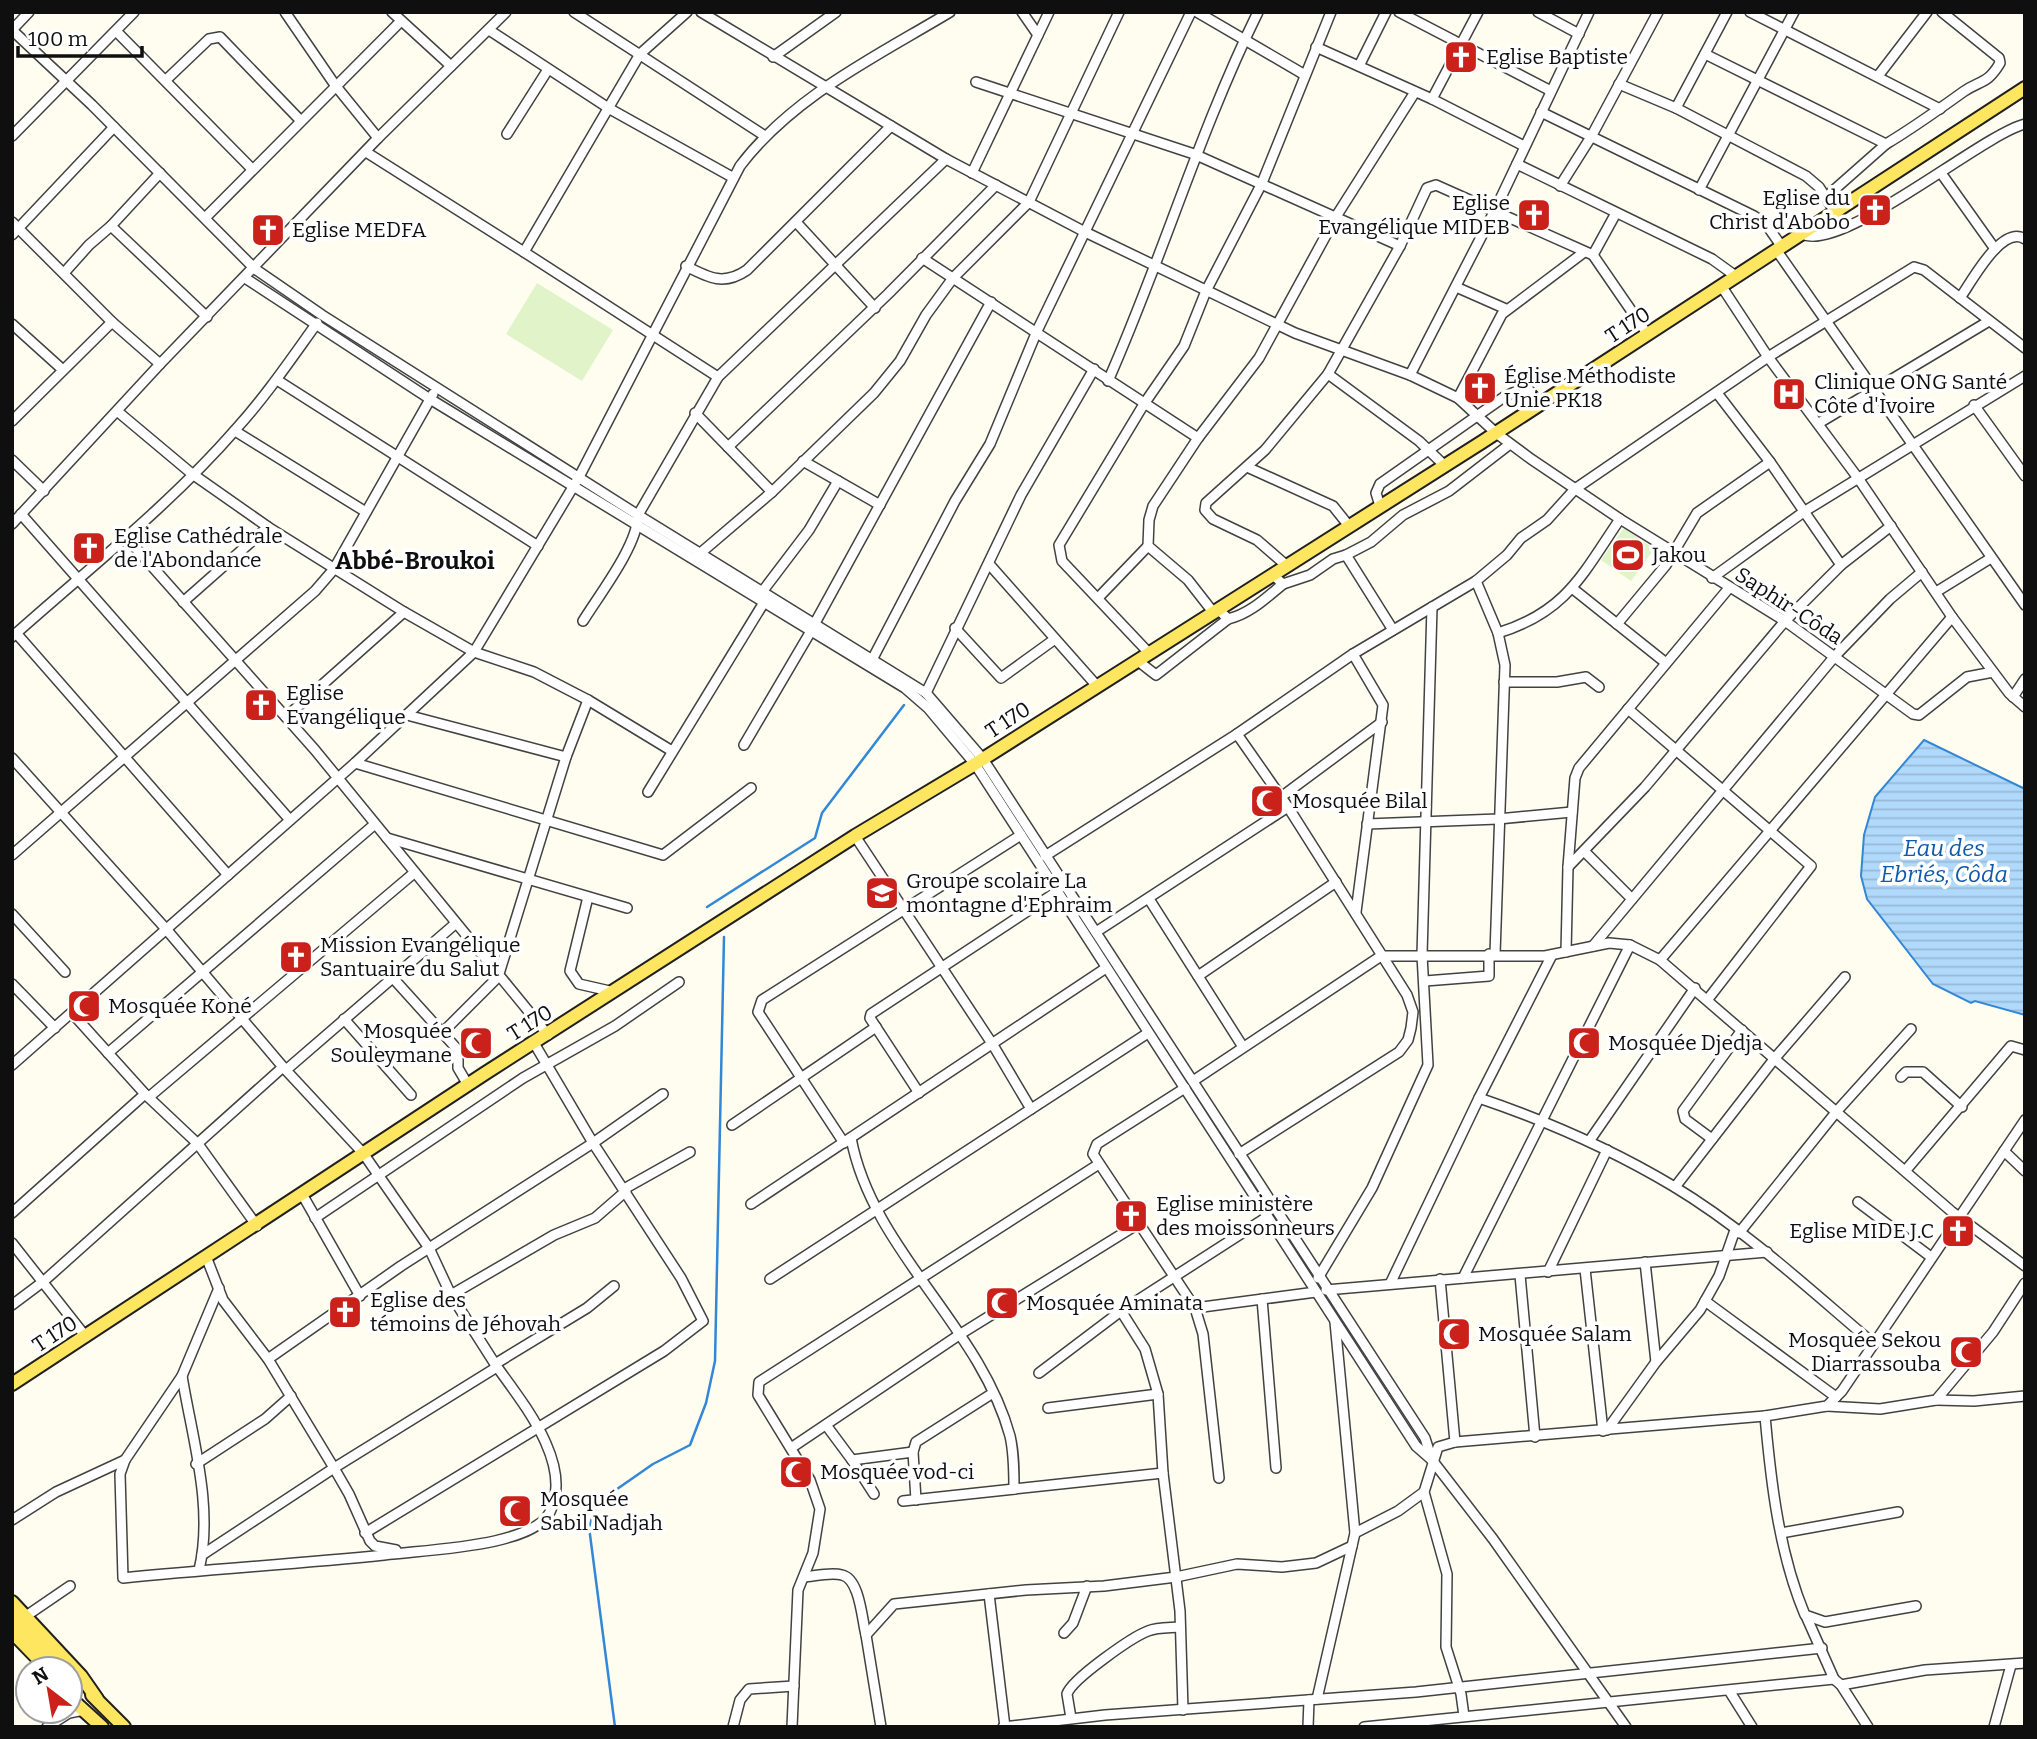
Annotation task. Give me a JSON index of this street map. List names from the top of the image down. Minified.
{"streets":{"main road":["T 170"],"street":["Saphir-Côda"]},"crossings":[["T 170","Saphir-Côda"]],"districts":["Abbé-Broukoi"],"water":["Eau des Ebriés, Côda"],"places":{"church":["Eglise Baptiste","Eglise du Christ d'Abobo","Eglise Evangélique MIDEB","Eglise MEDFA","Église Méthodiste Unie PK18","Eglise Cathédrale de l'Abondance","Eglise Evangélique","Mission Evangélique Santuaire du Salut","Eglise ministère des moissonneurs","Eglise MIDE J.C","Eglise des témoins de Jéhovah"],"hospital":["Clinique ONG Santé Côte d'Ivoire"],"sports":["Jakou"],"mosque":["Mosquée Bilal","Mosquée Koné","Mosquée Souleymane","Mosquée Djedja","Mosquée Aminata","Mosquée Salam","Mosquée Sekou Diarrassouba","Mosquée vod-ci","Mosquée Sabil Nadjah"],"school or university":["Groupe scolaire La montagne d'Ephraim"]},"scale_bar":"100 m","north":"top left"}
